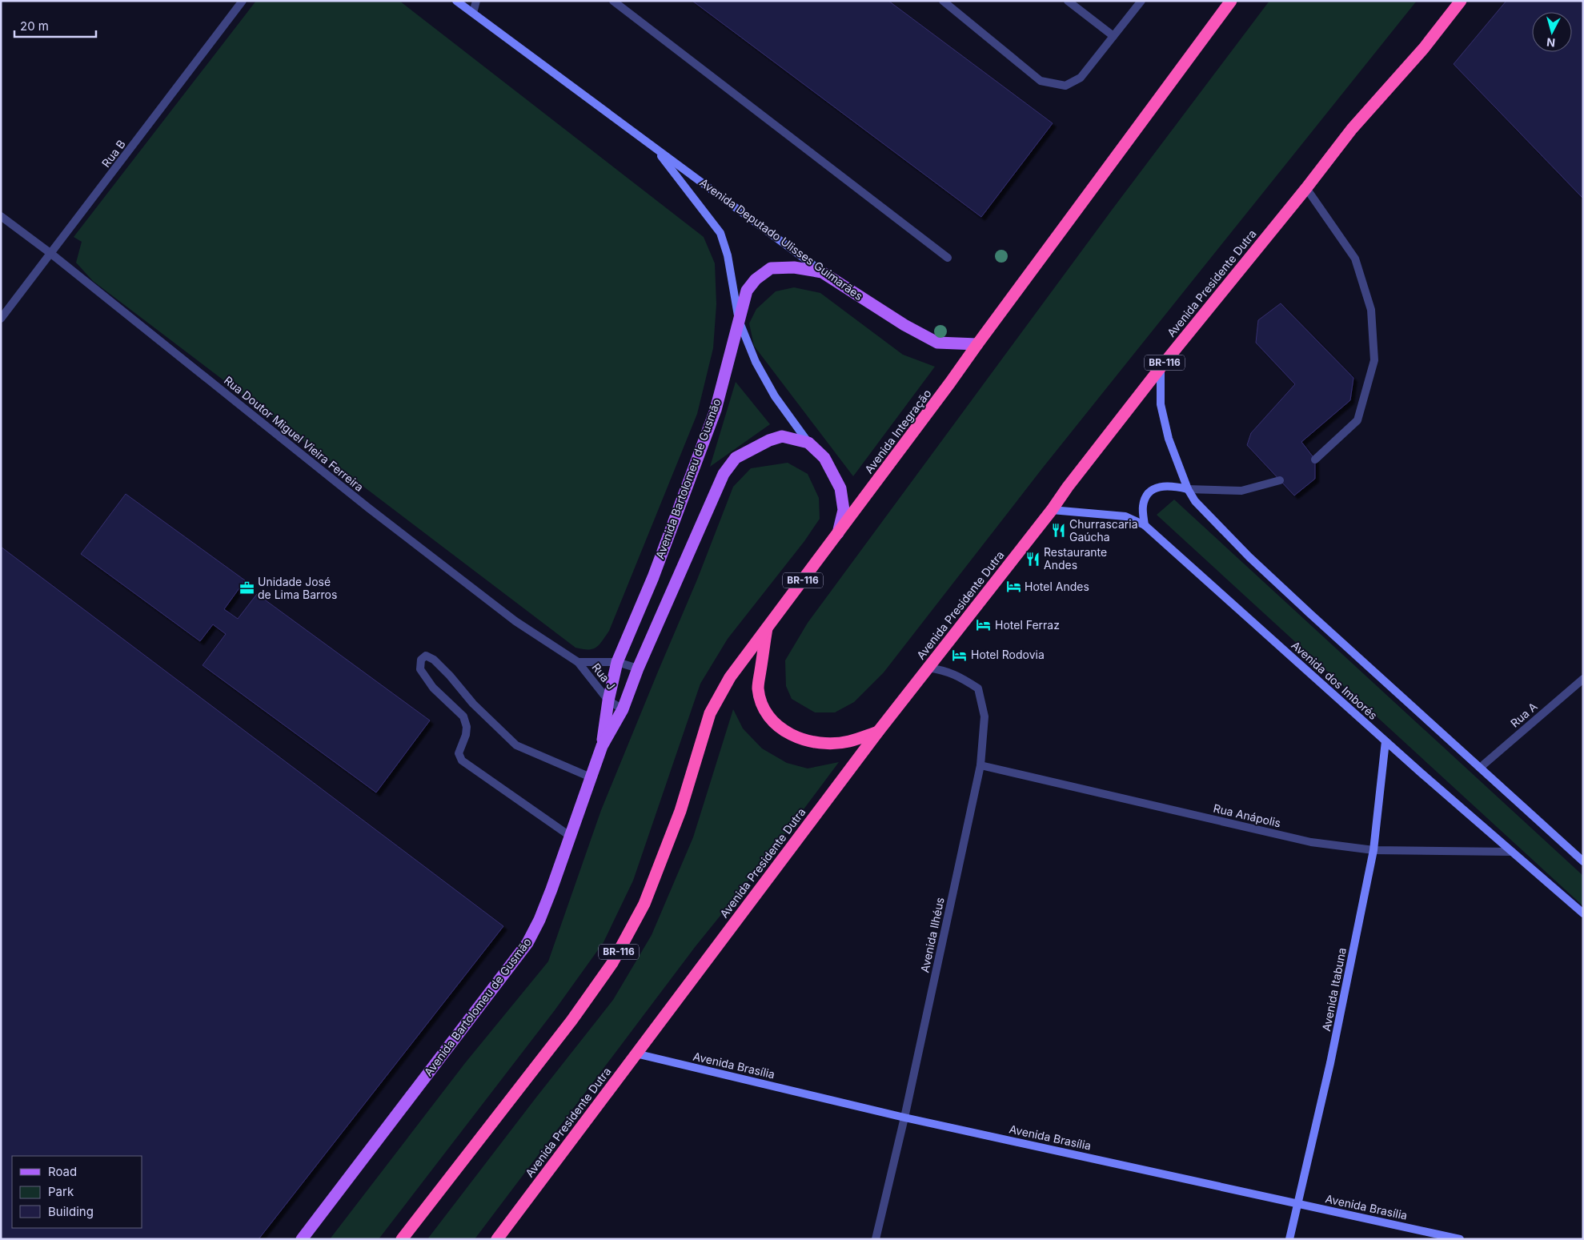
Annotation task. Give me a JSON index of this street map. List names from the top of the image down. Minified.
{"streets":{"highway":["Avenida Presidente Dutra","BR-116","Avenida Integração"],"main road":["Avenida Deputado Ulisses Guimarães","Avenida Bartolomeu de Gusmão","Avenida dos Imborés","Avenida Itabuna","Avenida Brasília"],"street":["Rua B","Rua Doutor Miguel Vieira Ferreira","Rua J","Rua A","Rua Anápolis","Avenida Ilhéus"]},"crossings":[["Rua B","Rua Doutor Miguel Vieira Ferreira"],["Avenida Deputado Ulisses Guimarães","BR-116"],["Avenida Deputado Ulisses Guimarães","Avenida Integração"],["Avenida Deputado Ulisses Guimarães","Avenida Bartolomeu de Gusmão"],["Avenida Presidente Dutra","Avenida dos Imborés"],["Avenida Presidente Dutra","Avenida Ilhéus"],["Avenida Presidente Dutra","Avenida Brasília"],["BR-116","Avenida Integração"],["Rua Doutor Miguel Vieira Ferreira","Rua J"],["Avenida Bartolomeu de Gusmão","Rua J"],["Avenida dos Imborés","Rua Anápolis"],["Avenida dos Imborés","Avenida Itabuna"],["Rua Anápolis","Avenida Ilhéus"],["Rua Anápolis","Avenida Itabuna"],["Avenida Ilhéus","Avenida Brasília"],["Avenida Itabuna","Avenida Brasília"]],"places":{"restaurant":["Churrascaria Gaúcha","Restaurante Andes"],"hotel":["Hotel Andes","Hotel Ferraz","Hotel Rodovia"],"office":["Unidade José de Lima Barros"]},"legend":["Road","Park","Building"],"scale_bar":"20 m","north":"bottom"}
